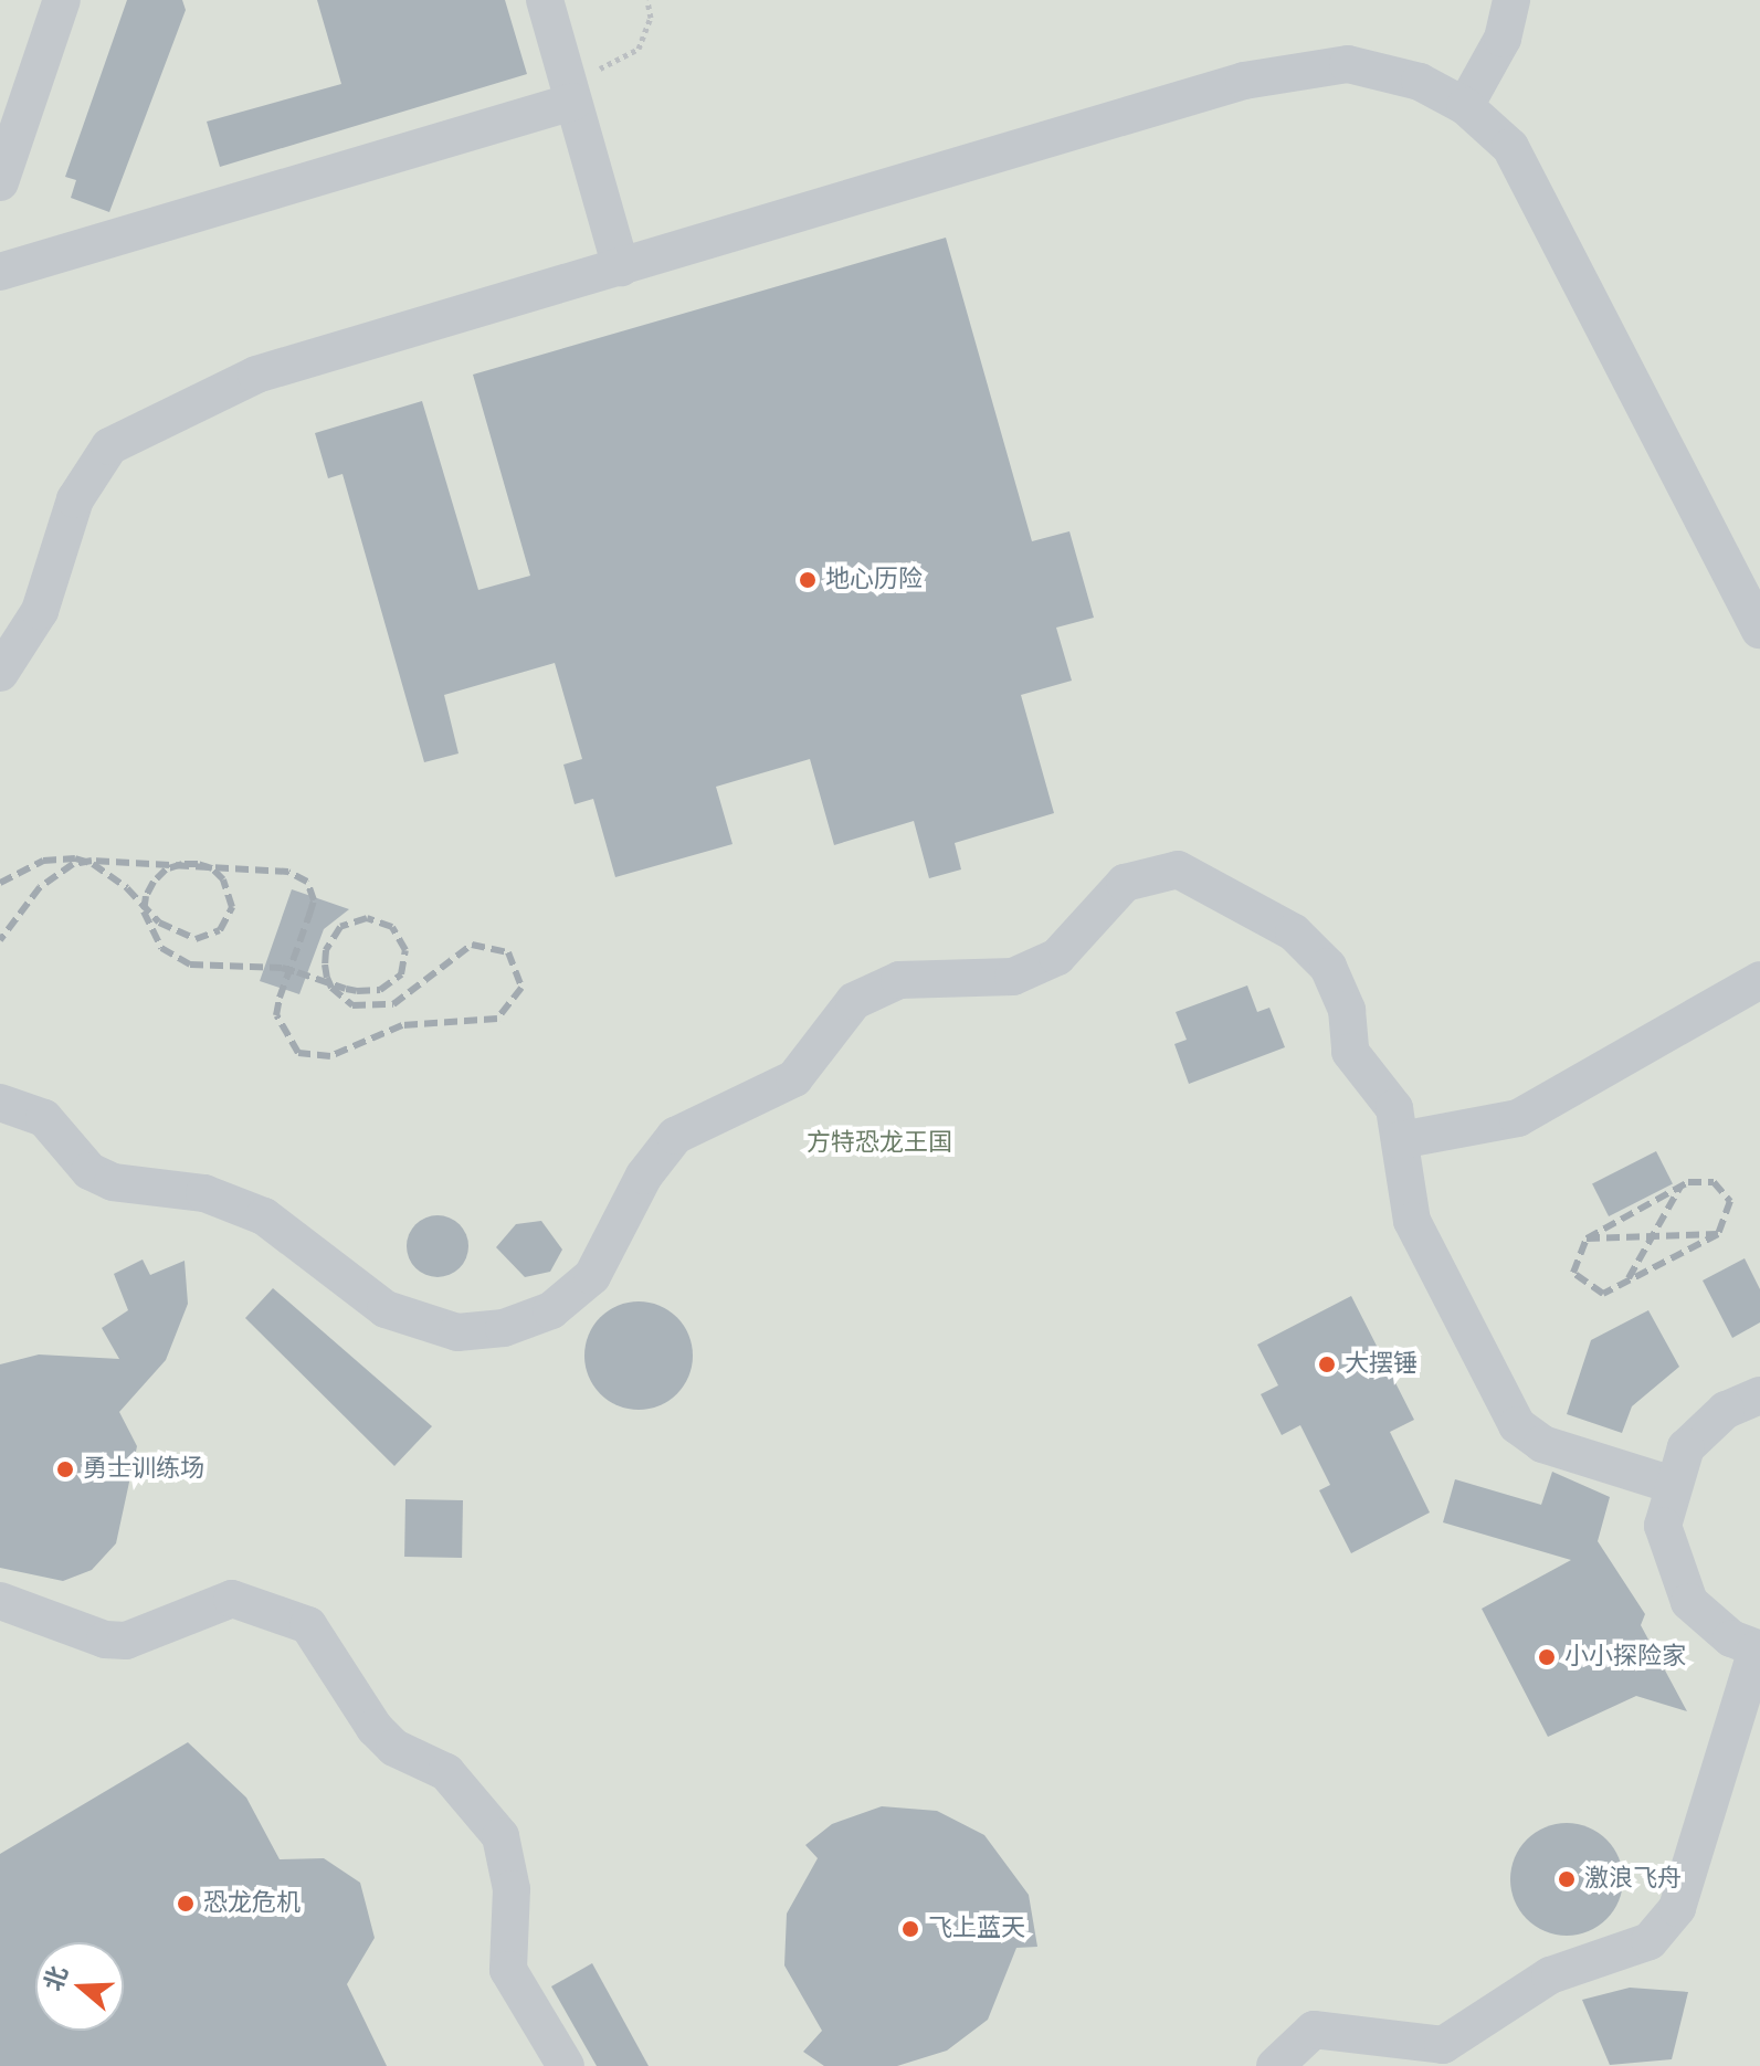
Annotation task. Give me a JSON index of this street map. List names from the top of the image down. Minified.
{"parks":["方特恐龙王国"],"places":["地心历险","大摆锤","勇士训练场","小小探险家","激浪飞舟","恐龙危机","飞上蓝天"],"north":"left"}
